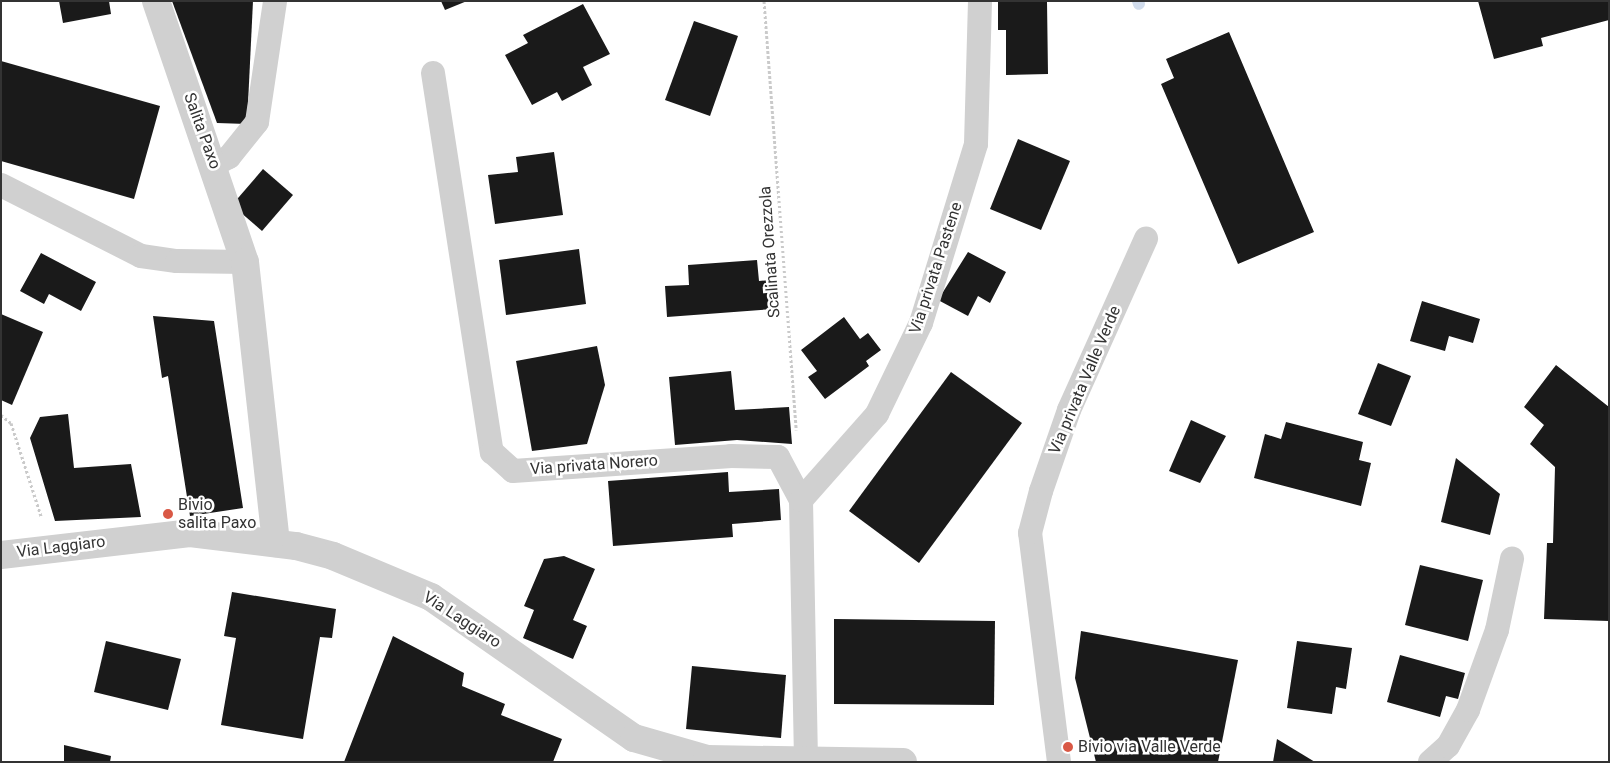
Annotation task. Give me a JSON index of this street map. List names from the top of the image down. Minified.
{"streets":{"street":["Salita Paxo","Via Laggiaro"],"lane":["Via privata Pastene","Via privata Valle Verde","Via privata Norero"],"path":["Scalinata Orezzola"]},"crossings":[["Salita Paxo","Via Laggiaro"],["Via privata Pastene","Via privata Norero"],["Via privata Norero","Via Laggiaro"]],"places":["Bivio salita Paxo","Bivio via Valle Verde"]}
